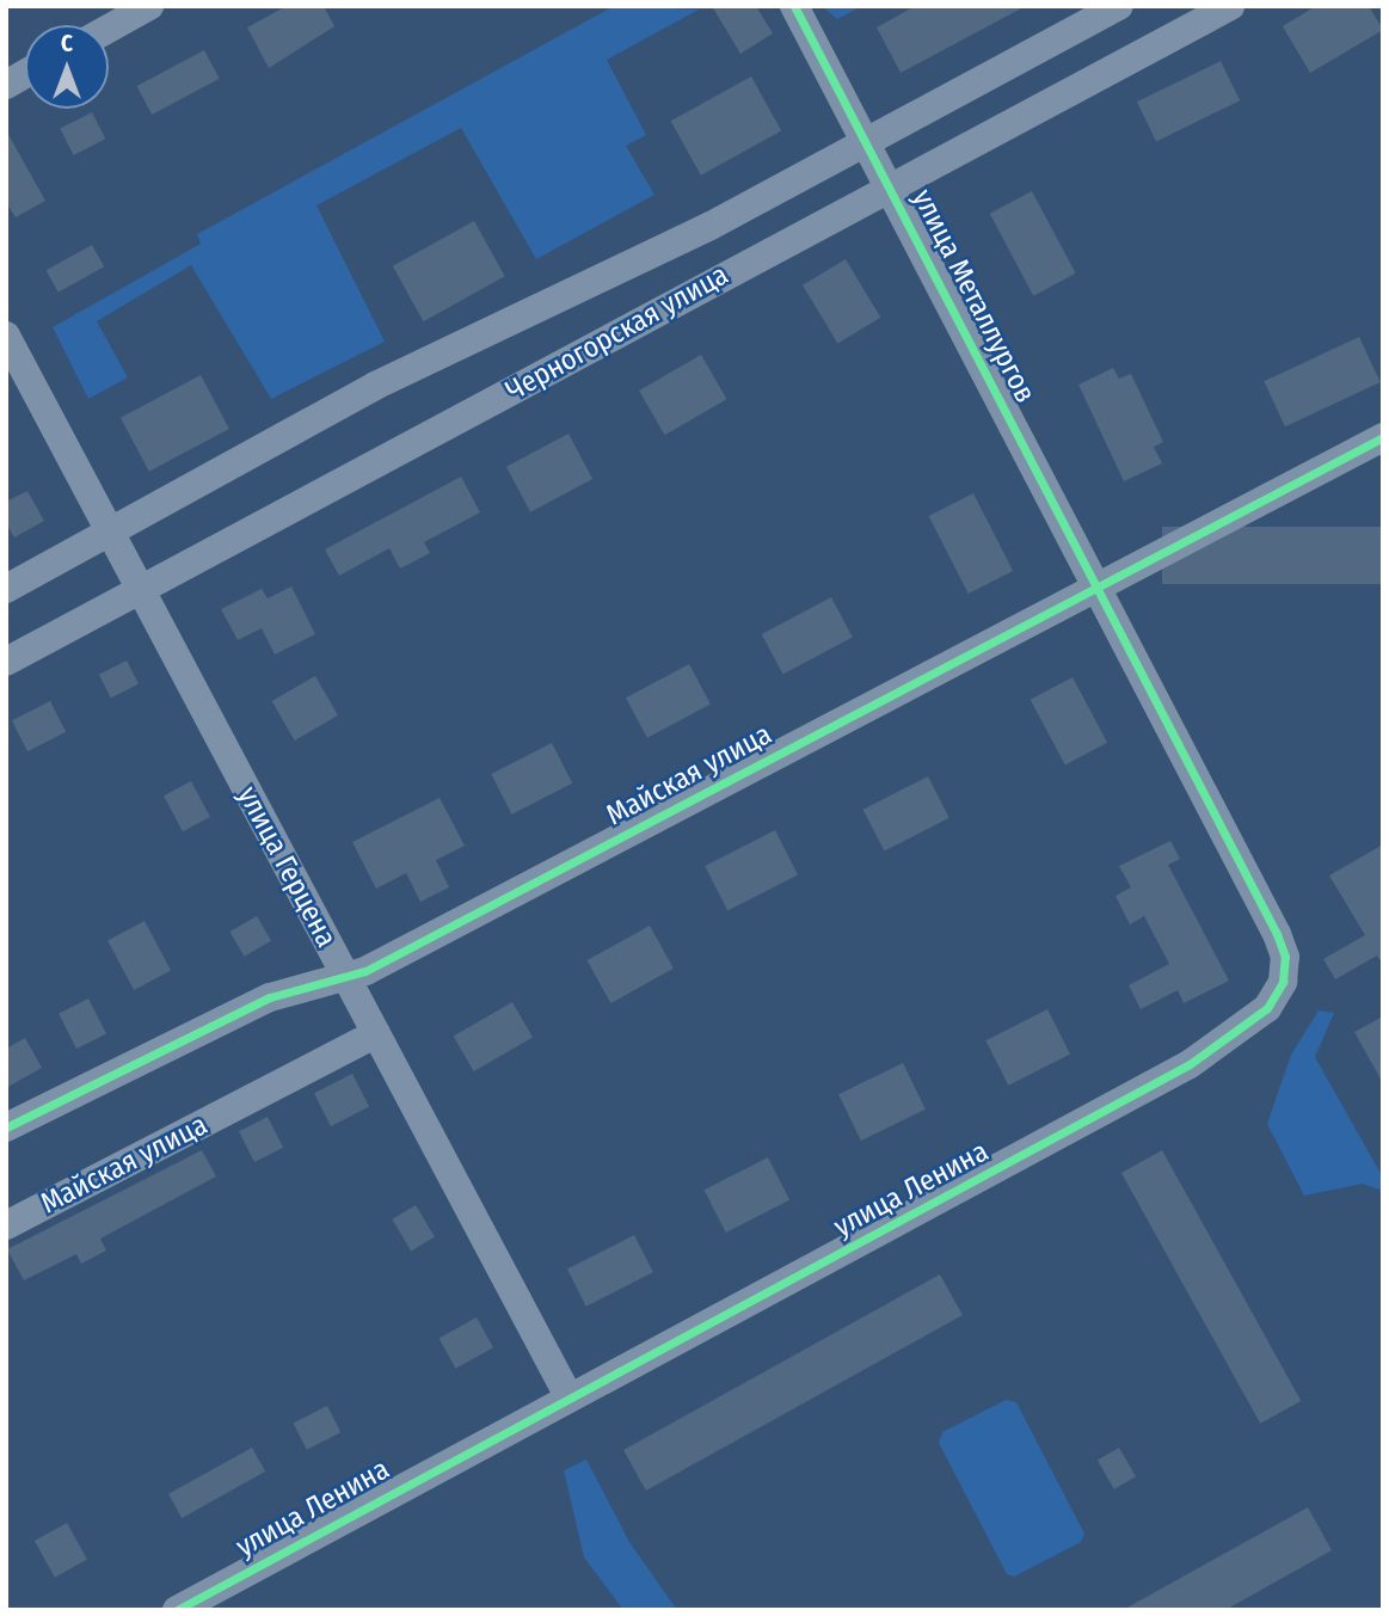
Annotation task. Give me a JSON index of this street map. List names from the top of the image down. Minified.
{"streets":{"street":["улица Металлургов","Черногорская улица","Майская улица","улица Герцена","улица Ленина"]},"crossings":[["улица Металлургов","Черногорская улица"],["улица Металлургов","Майская улица"],["улица Металлургов","улица Ленина"],["Черногорская улица","улица Герцена"],["Майская улица","улица Герцена"],["Майская улица","улица Ленина"],["улица Герцена","улица Ленина"]],"north":"top"}
